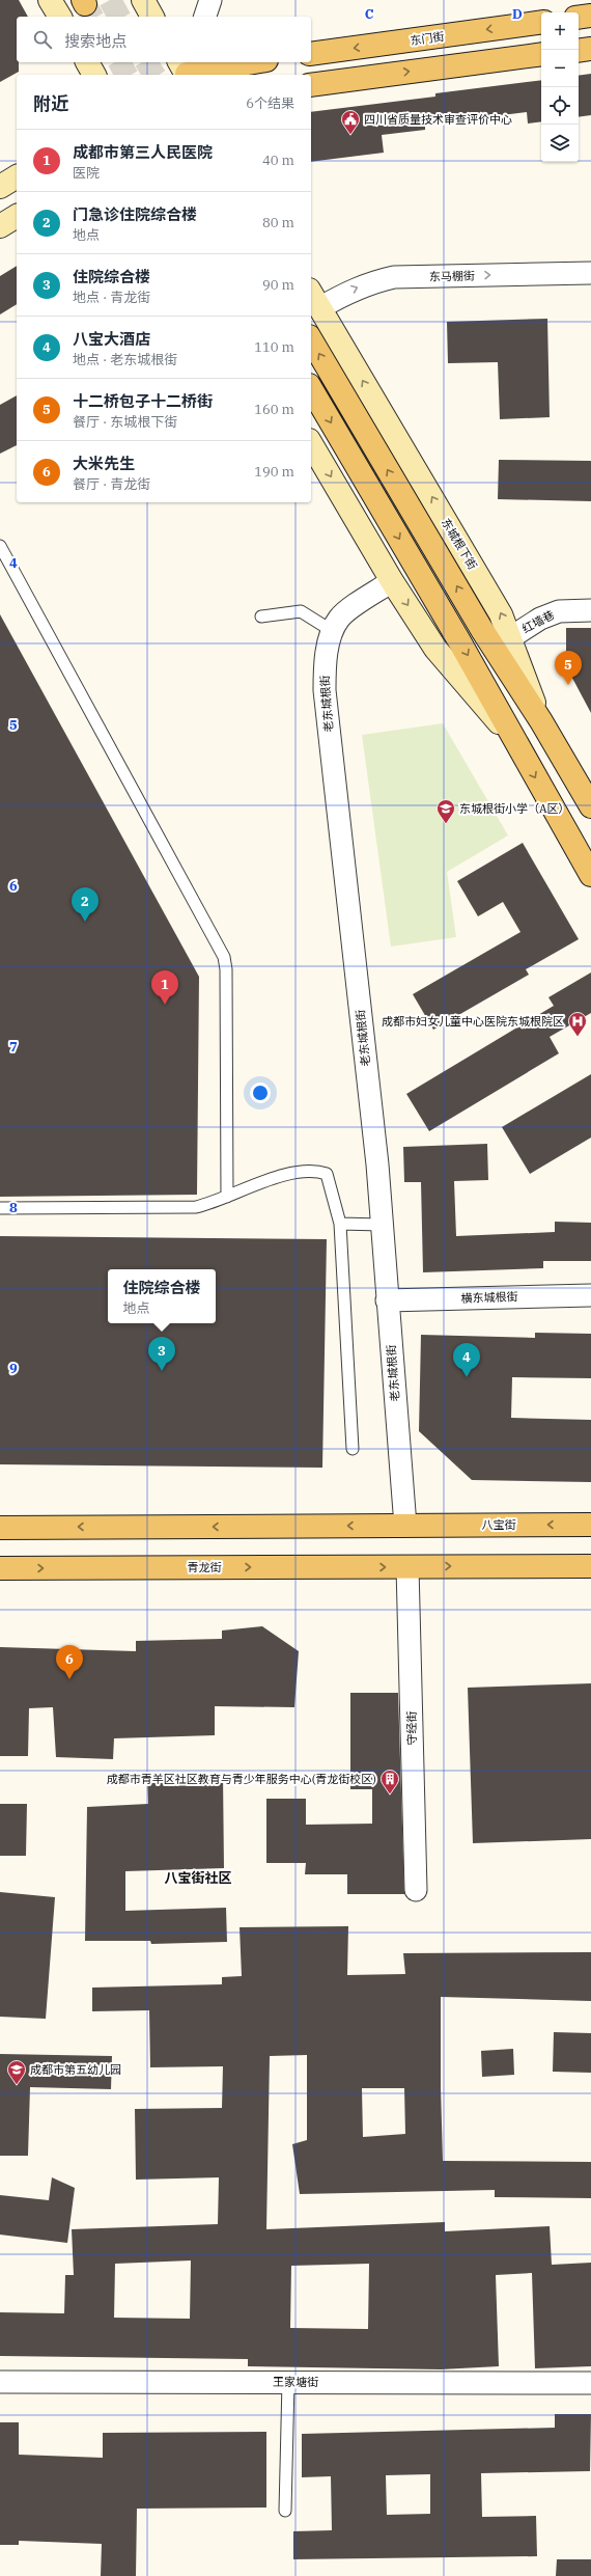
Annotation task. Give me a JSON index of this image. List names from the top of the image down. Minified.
{"streets":{"main road":["东门街","东城根下街","八宝街","青龙街"],"street":["东马棚街","红墙巷","老东城根街","横东城根街","守经街","王家塘街"]},"crossings":[["东马棚街","东城根下街"],["东城根下街","红墙巷"],["老东城根街","横东城根街"],["老东城根街","八宝街"],["青龙街","守经街"]],"one_way":["东马棚街"],"districts":["八宝街社区"],"places":{"public building":["四川省质量技术审查评价中心"],"school or university":["东城根街小学（A区）","成都市第五幼儿园"],"hospital":["成都市妇女儿童中心医院东城根院区"],"building":["成都市青羊区社区教育与青少年服务中心(青龙街校区)"]},"page":{"map_buttons":["+","−"],"search":"搜索地点","heading":["附近","6个结果"],"list":[{"mark":"1","name":"成都市第三人民医院","note":"医院","value":"40 m"},{"mark":"2","name":"门急诊住院综合楼","note":"地点","value":"80 m"},{"mark":"3","name":"住院综合楼","note":"地点 · 青龙街","value":"90 m"},{"mark":"4","name":"八宝大酒店","note":"地点 · 老东城根街","value":"110 m"},{"mark":"5","name":"十二桥包子十二桥街","note":"餐厅 · 东城根下街","value":"160 m"},{"mark":"6","name":"大米先生","note":"餐厅 · 青龙街","value":"190 m"}],"pins":["5","2","1","3","4","6"],"popup":["住院综合楼","地点"]},"grid":{"columns":["C","D"],"rows":["4","5","6","7","8","9"]}}
